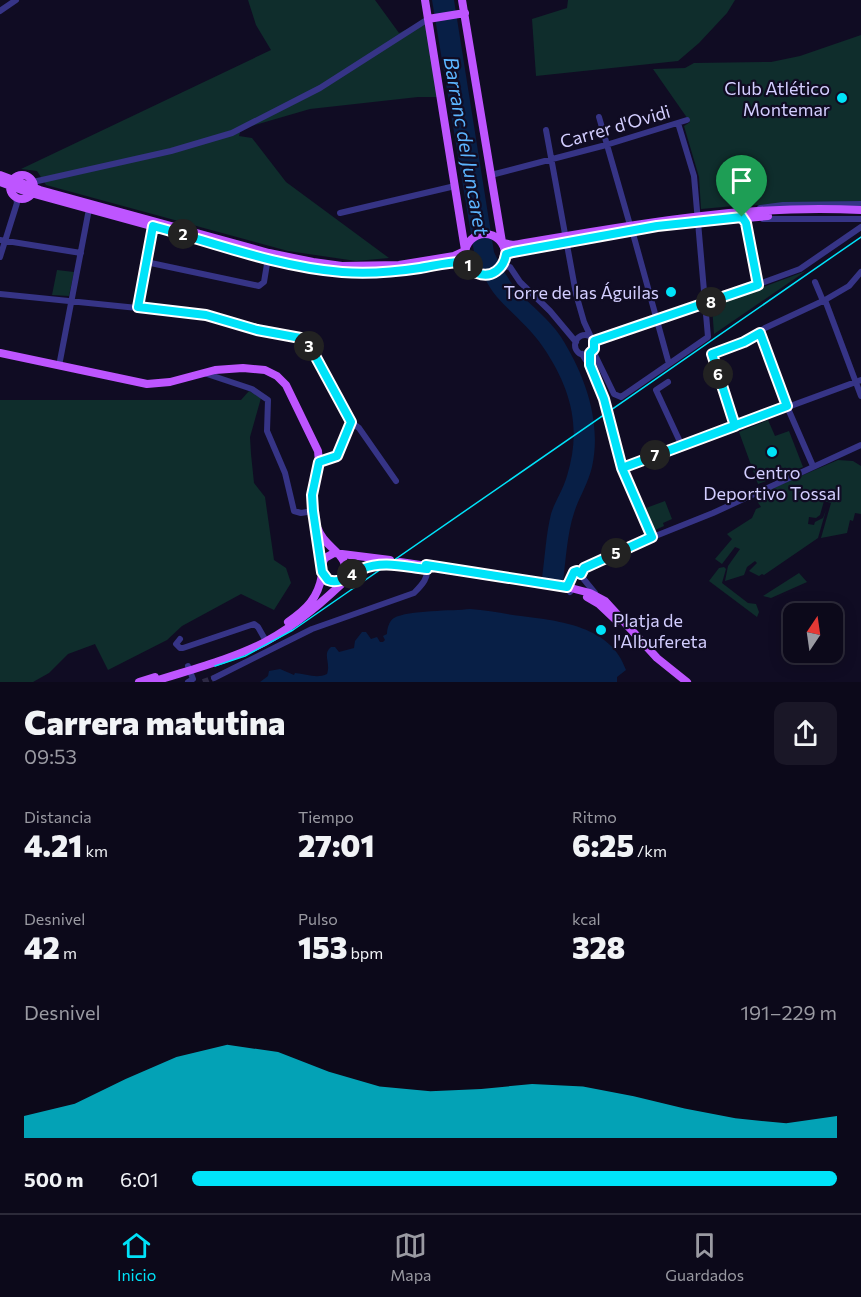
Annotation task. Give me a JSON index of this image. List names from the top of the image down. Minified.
{"streets":{"street":["Carrer d'Ovidi"]},"water":["Barranc del Juncaret"],"places":["Club Atlético Montemar","Torre de las Águilas","Centro Deportivo Tossal","Platja de l'Albufereta"],"north":"top","page":{"pins":["2","1","8","3","6","7","5","4"],"heading":["Carrera matutina","09:53"],"stats":[["Distancia","4.21 km"],["Tiempo","27:01"],["Ritmo","6:25 /km"],["Desnivel","42 m"],["Pulso","153 bpm"],["kcal","328"]],"chart":["Desnivel","191–229 m"],"list":[{"name":"500 m","note":"6:01"}],"tabs":["Inicio","Mapa","Guardados"]}}
